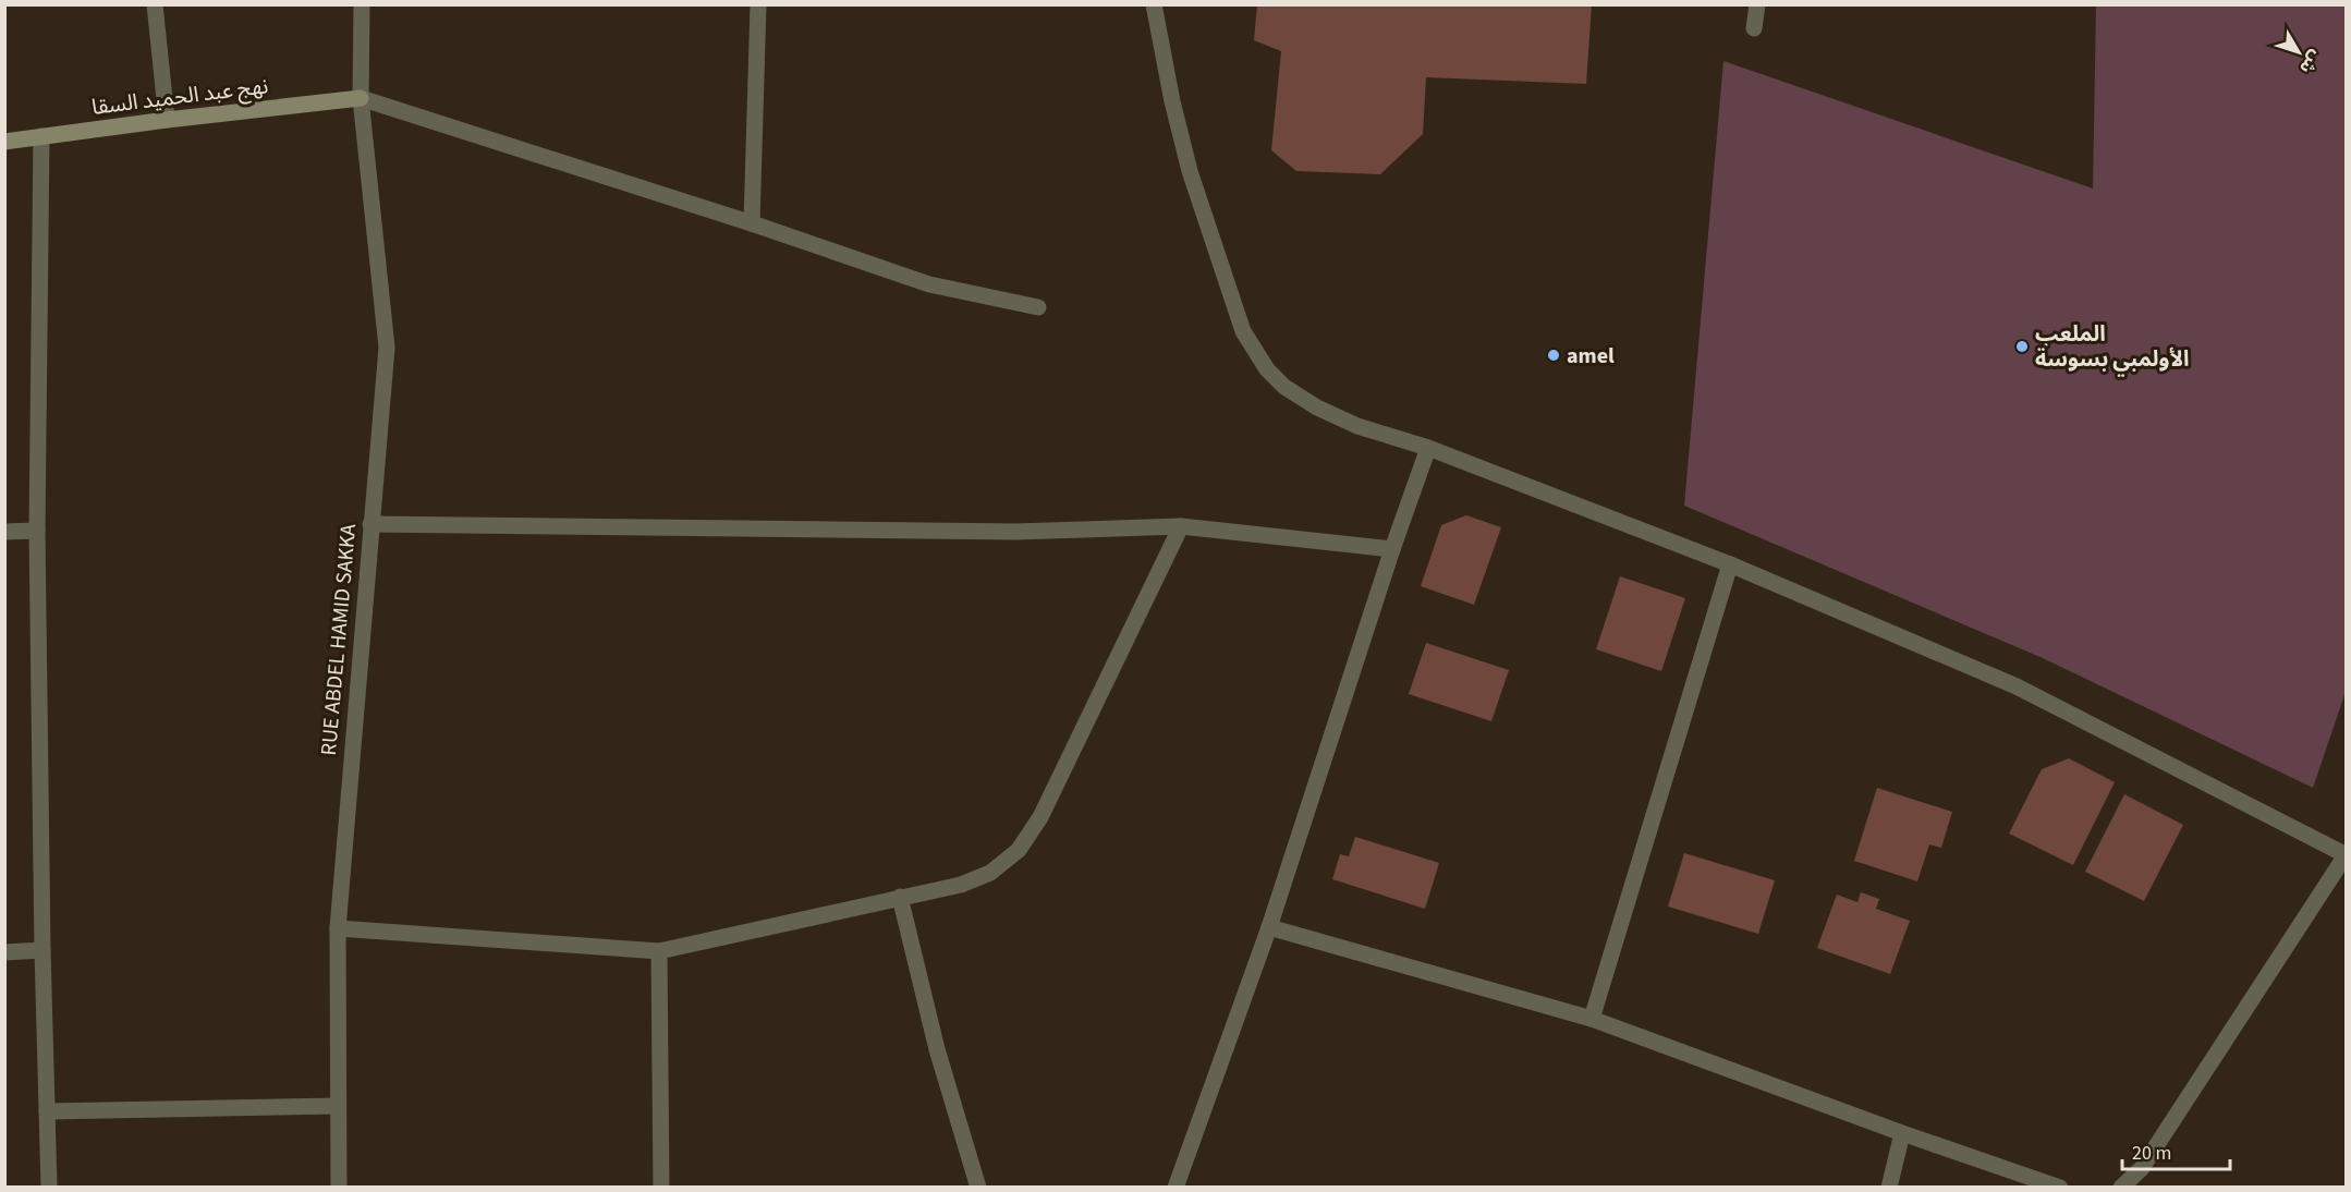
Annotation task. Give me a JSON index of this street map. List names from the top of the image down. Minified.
{"streets":{"street":["نهج عبد الحميد السقا","RUE ABDEL HAMID SAKKA"]},"crossings":[["نهج عبد الحميد السقا","RUE ABDEL HAMID SAKKA"]],"places":["الملعب الأولمبي بسوسة","amel"],"scale_bar":"20 m","north":"bottom right"}
